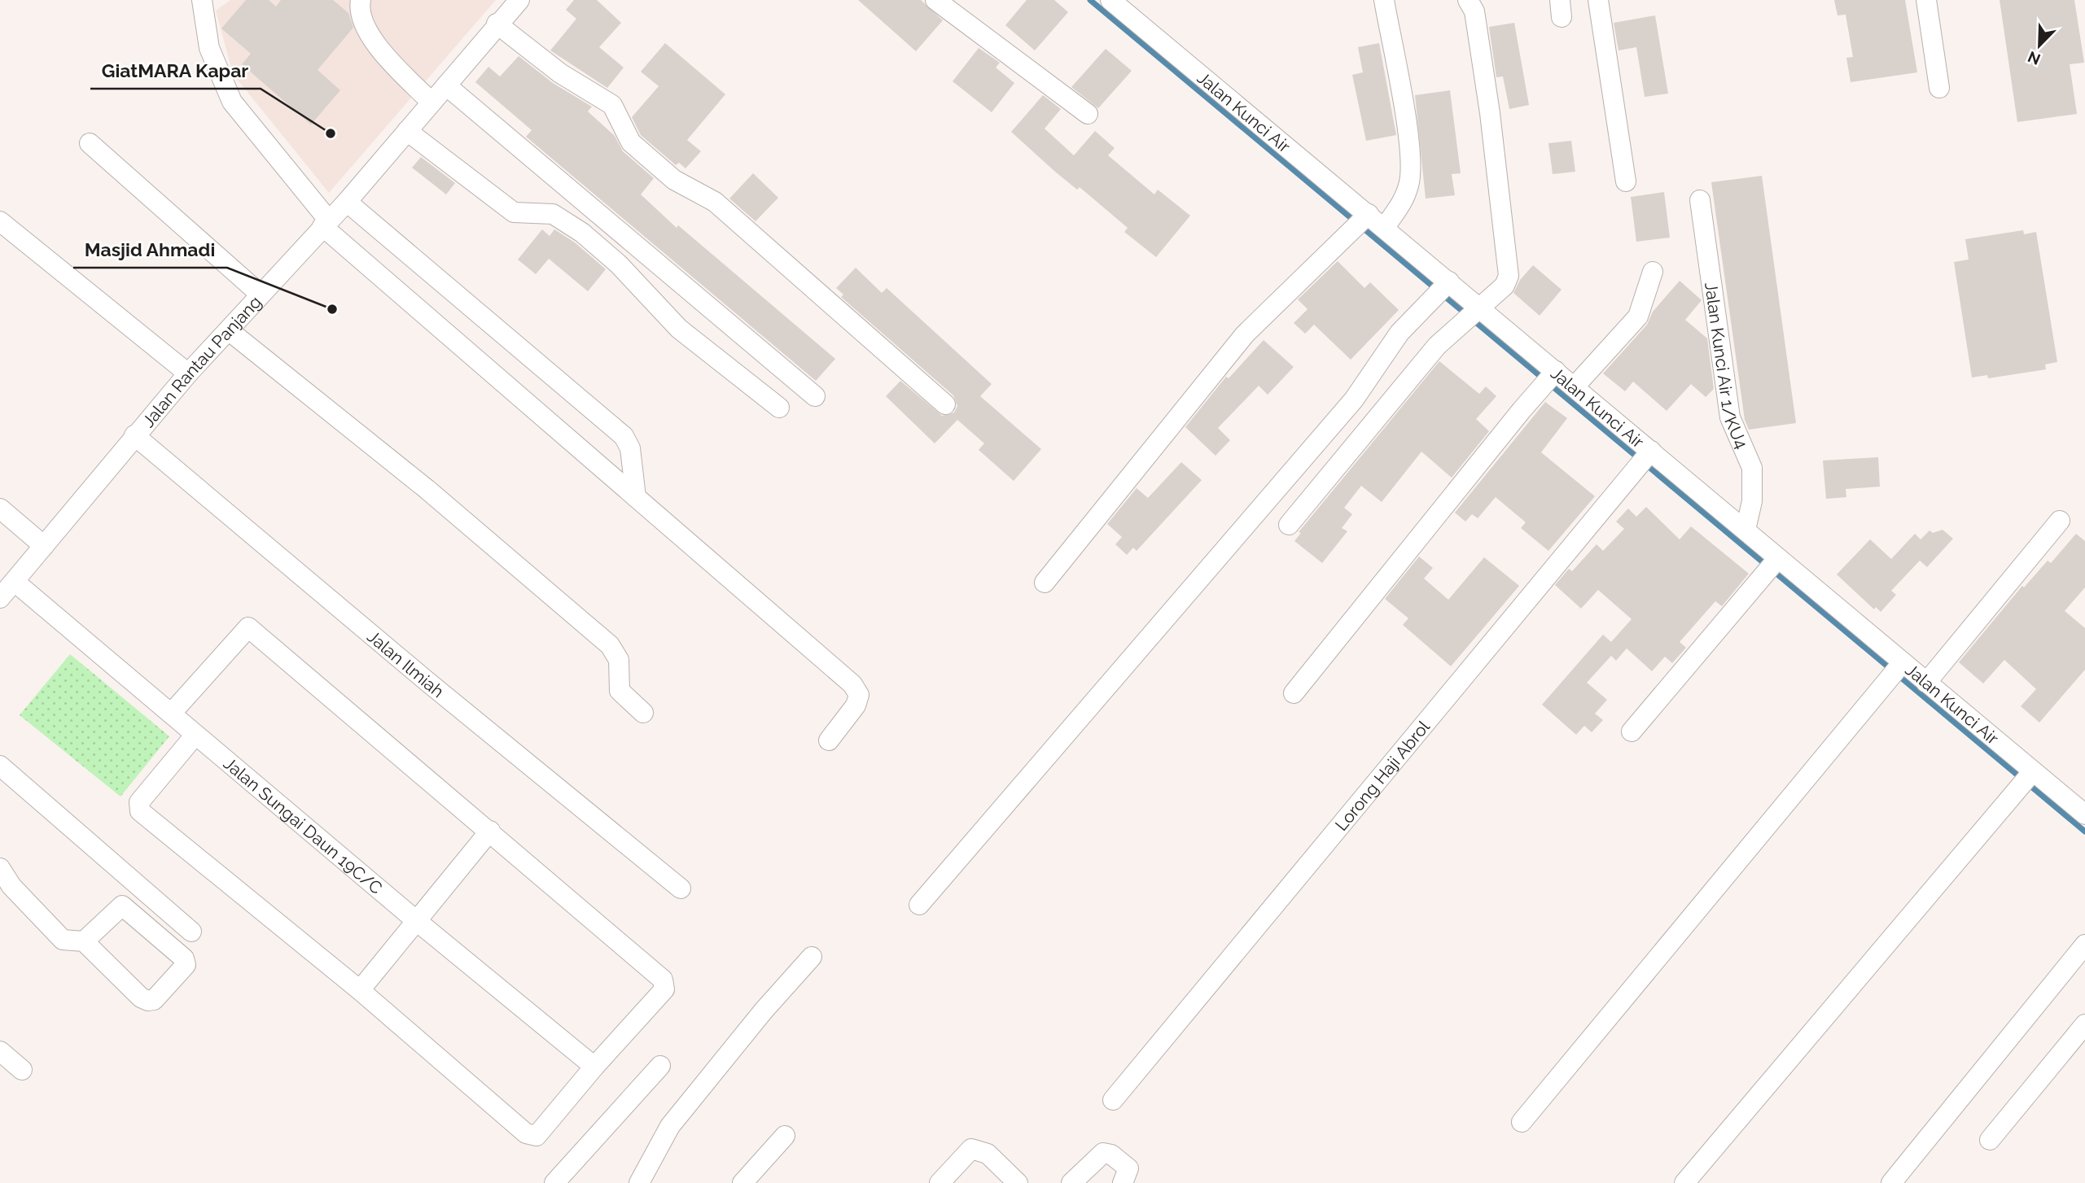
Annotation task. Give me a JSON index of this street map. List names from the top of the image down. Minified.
{"streets":{"street":["Jalan Kunci Air","Jalan Rantau Panjang","Jalan Kunci Air 1/KU4","Jalan Ilmiah","Lorong Haji Abrol","Jalan Sungai Daun 19C/C"]},"crossings":[["Jalan Kunci Air","Jalan Kunci Air 1/KU4"],["Jalan Kunci Air","Lorong Haji Abrol"],["Jalan Rantau Panjang","Jalan Ilmiah"],["Jalan Rantau Panjang","Jalan Sungai Daun 19C/C"]],"places":["GiatMARA Kapar","Masjid Ahmadi"],"north":"bottom left"}
